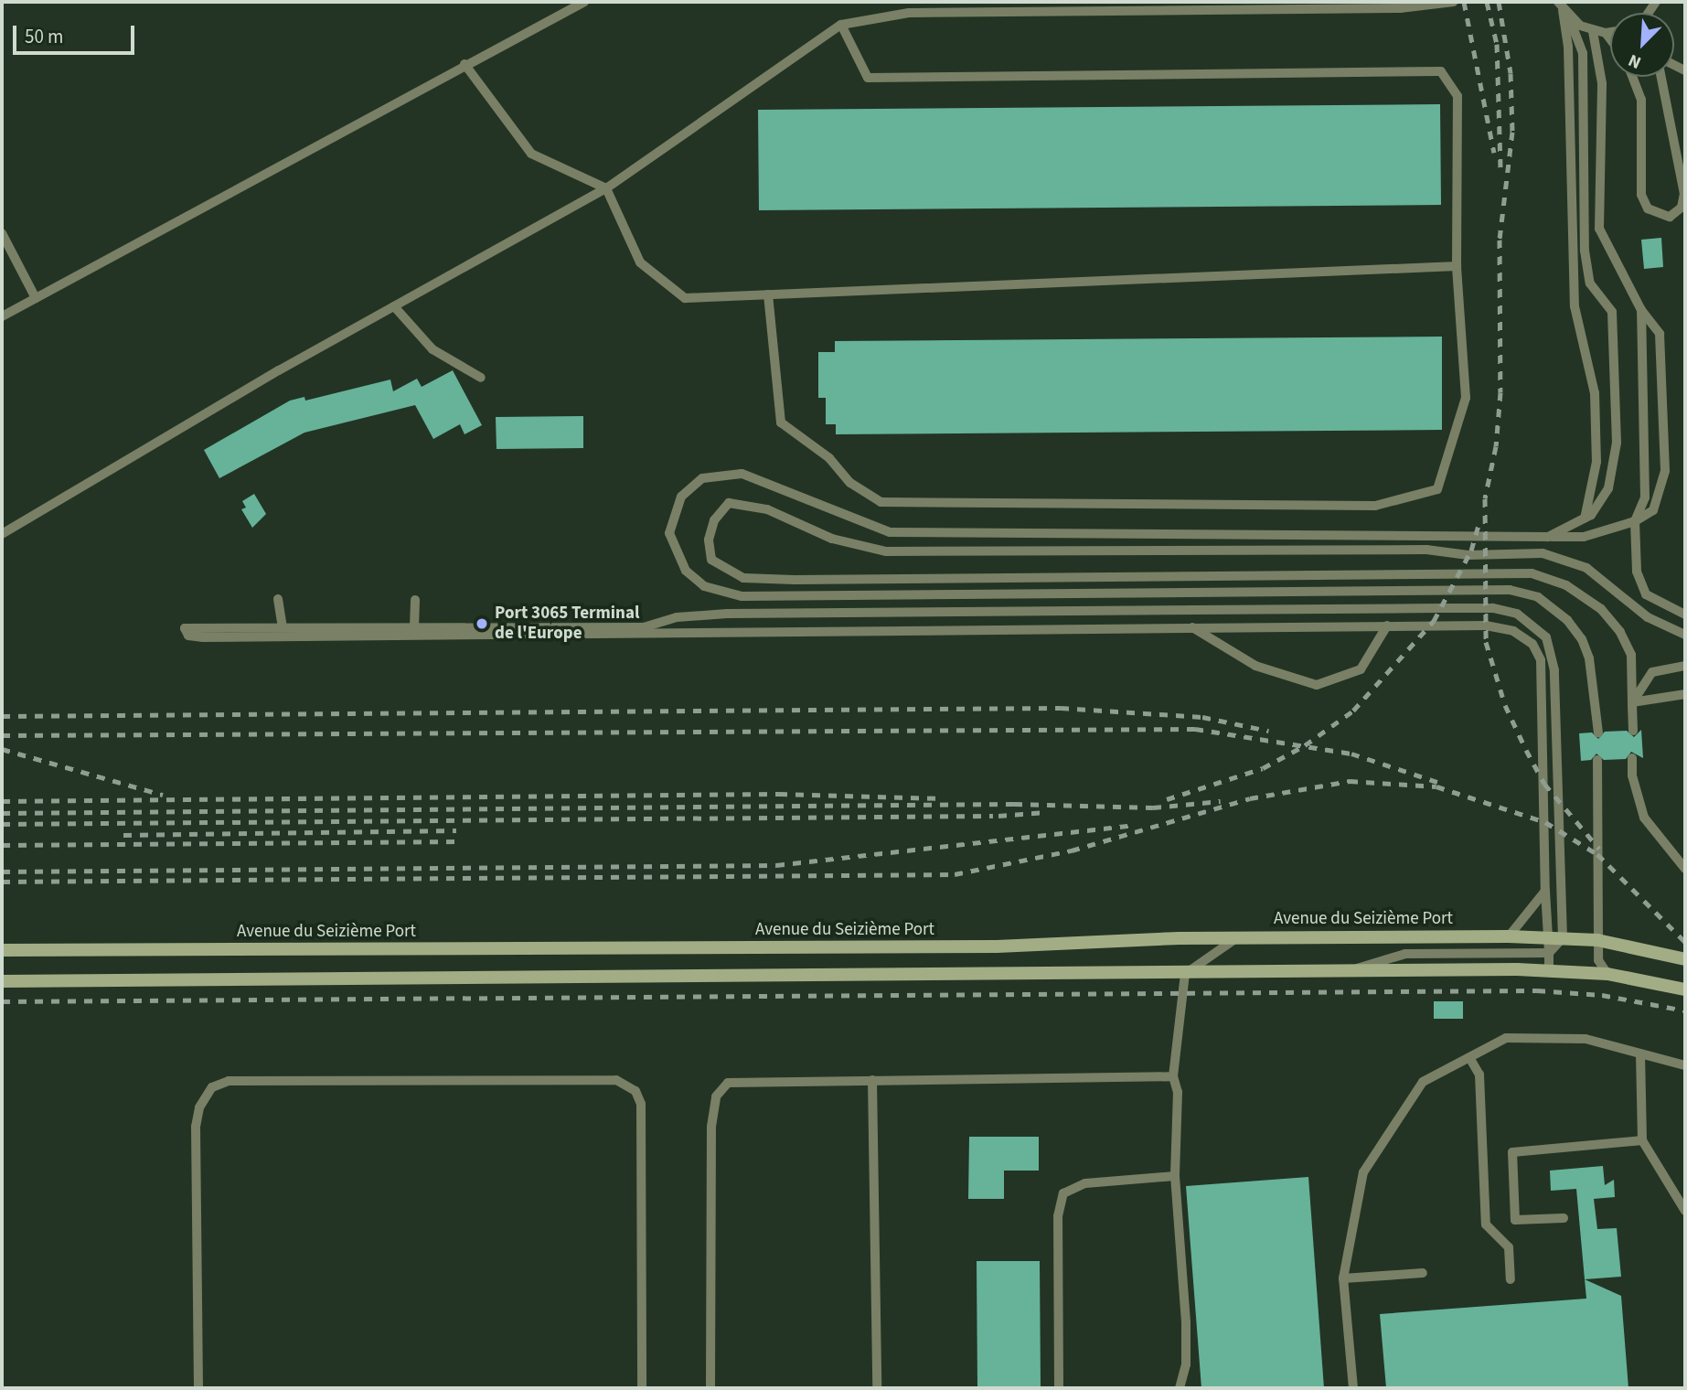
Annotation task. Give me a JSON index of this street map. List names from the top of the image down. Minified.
{"streets":{"main road":["Avenue du Seizième Port"]},"places":["Port 3065 Terminal de l'Europe"],"scale_bar":"50 m","north":"bottom left"}
